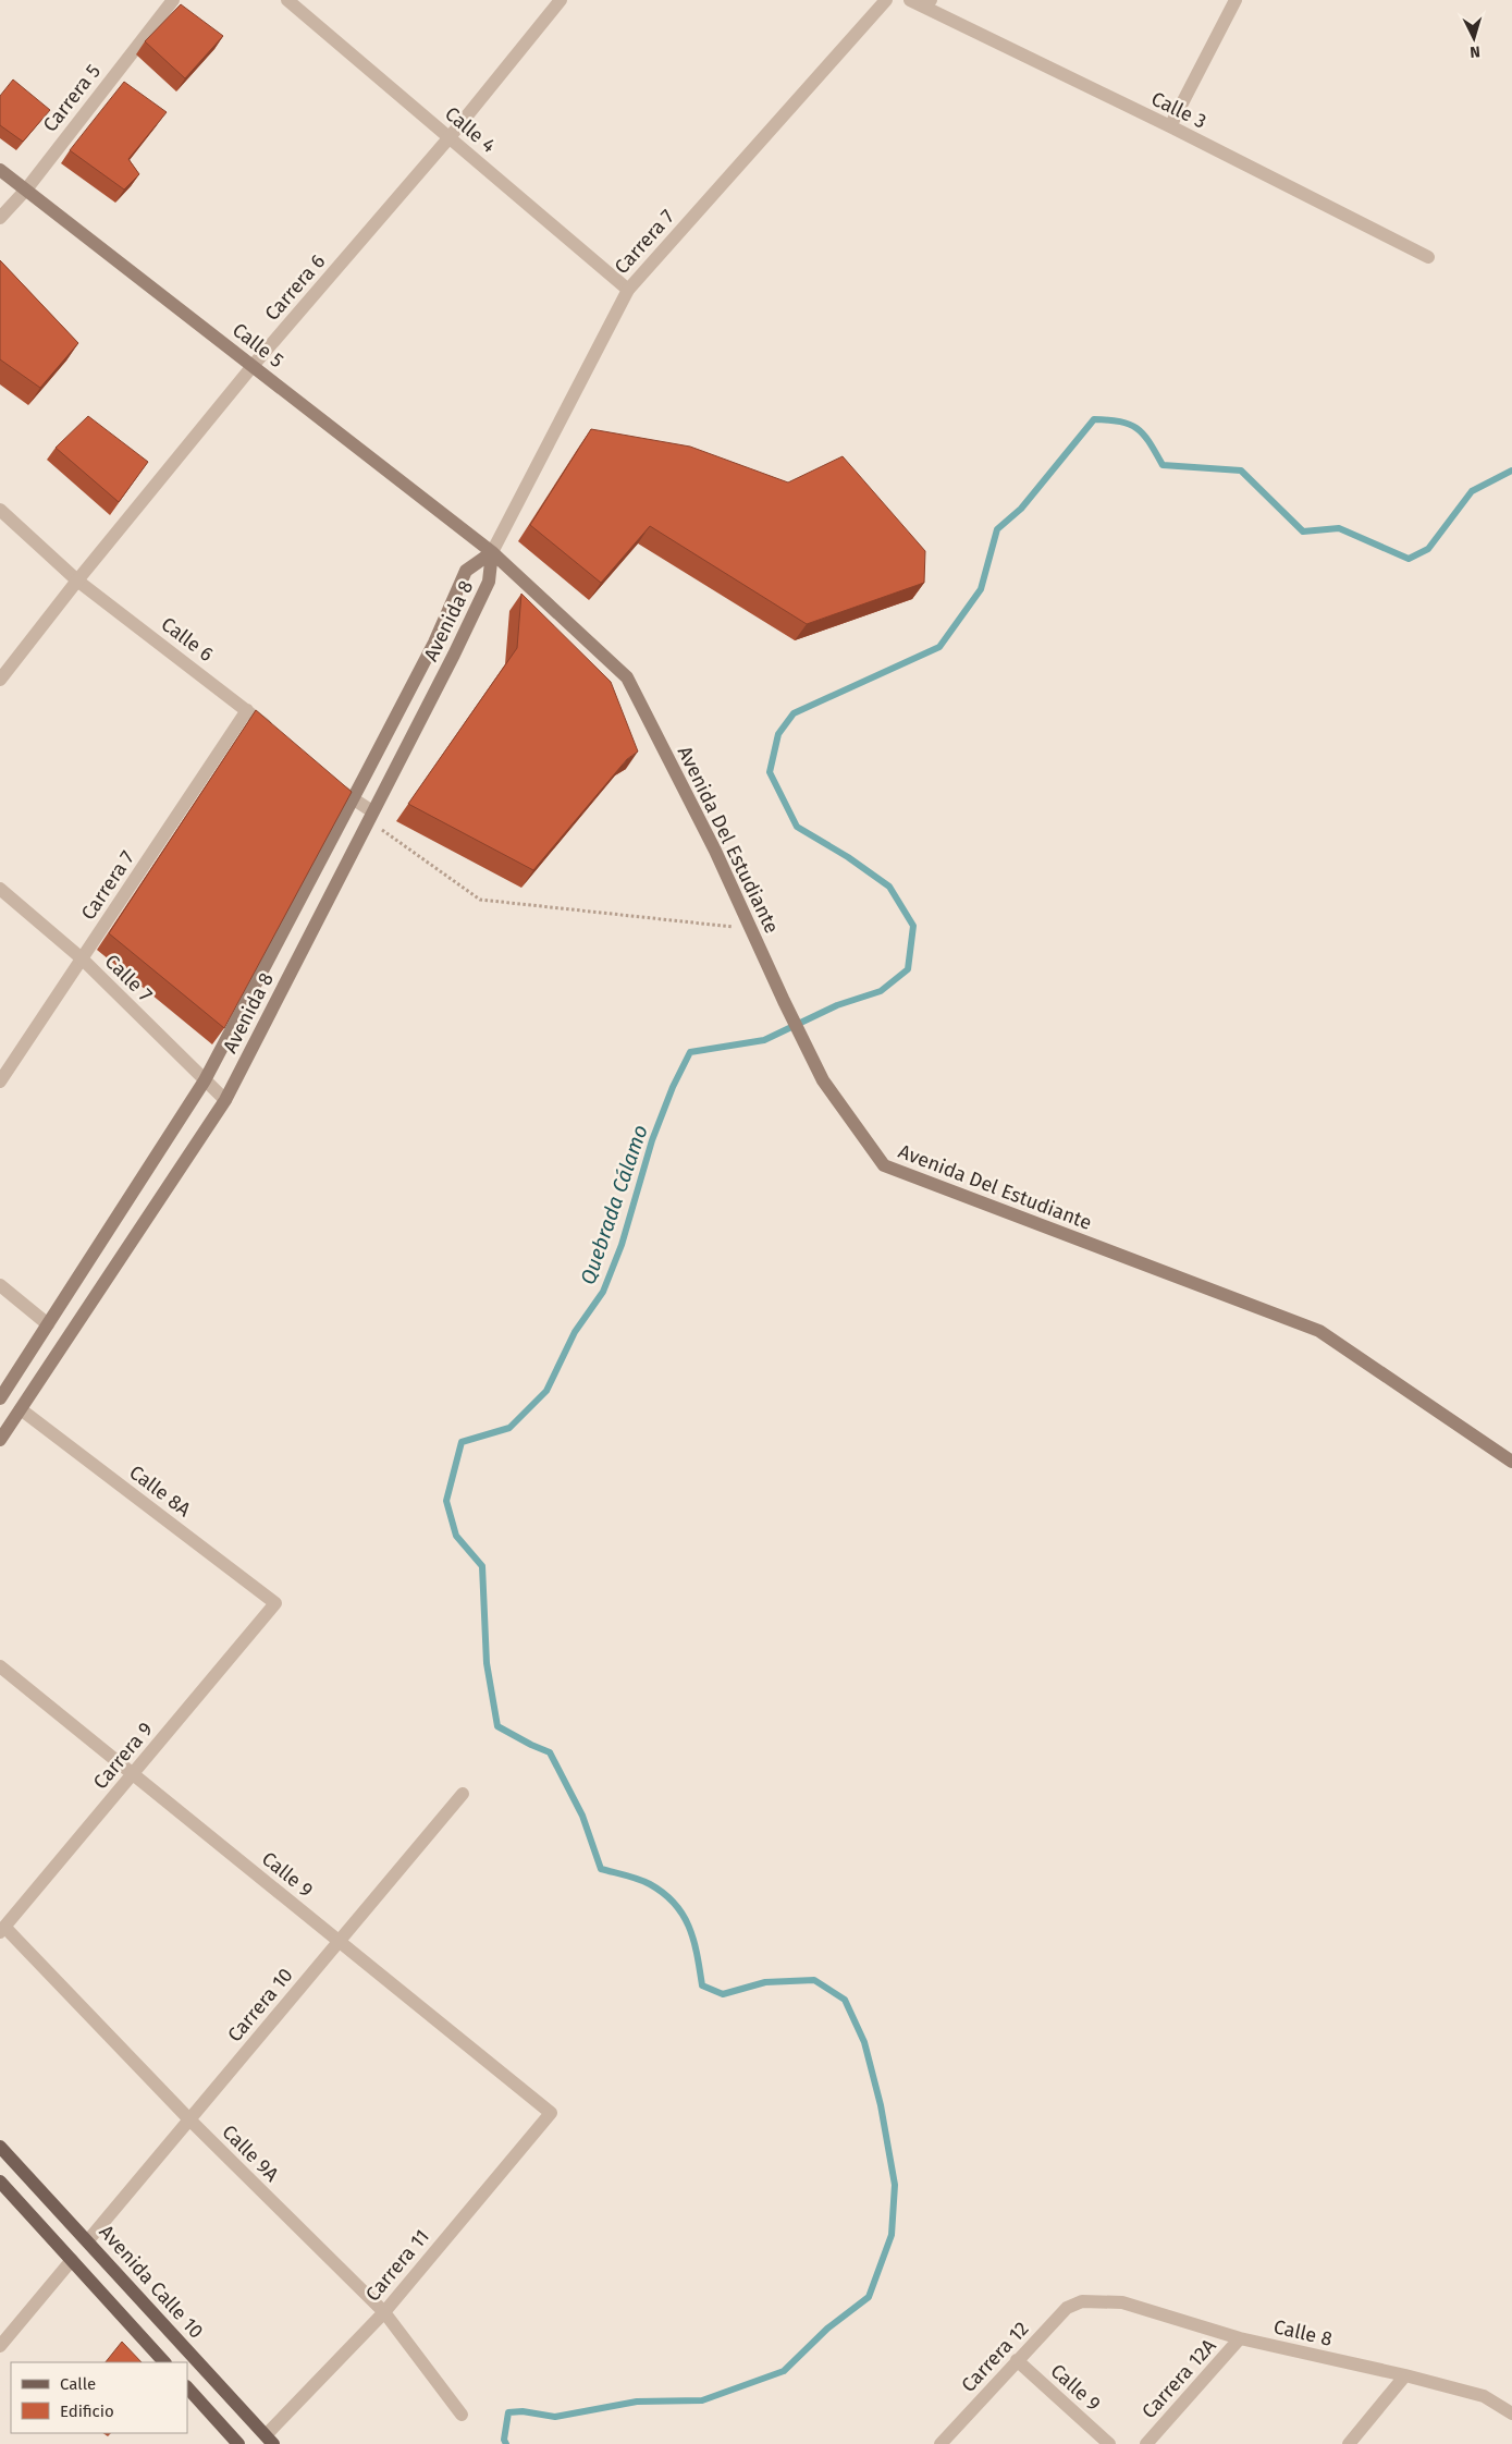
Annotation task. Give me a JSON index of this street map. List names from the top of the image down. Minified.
{"streets":{"main road":["Calle 5","Avenida 8","Avenida Del Estudiante","Avenida Calle 10"],"street":["Carrera 5","Calle 3","Calle 4","Carrera 7","Carrera 6","Calle 6","Calle 7","Calle 8A","Carrera 9","Calle 9","Carrera 10","Calle 9A","Carrera 11","Calle 8","Carrera 12","Carrera 12A"]},"crossings":[["Carrera 5","Calle 5"],["Calle 4","Carrera 7"],["Calle 4","Carrera 6"],["Carrera 7","Calle 5"],["Carrera 7","Avenida 8"],["Carrera 7","Calle 6"],["Carrera 7","Avenida Del Estudiante"],["Carrera 7","Calle 7"],["Carrera 6","Calle 5"],["Carrera 6","Calle 6"],["Calle 5","Avenida 8"],["Calle 5","Avenida Del Estudiante"],["Avenida 8","Avenida Del Estudiante"],["Avenida 8","Calle 7"],["Avenida 8","Calle 8A"],["Calle 8A","Carrera 9"],["Carrera 9","Calle 9"],["Carrera 9","Calle 9A"],["Calle 9","Carrera 10"],["Calle 9","Carrera 11"],["Calle 9","Carrera 12"],["Carrera 10","Calle 9A"],["Carrera 10","Avenida Calle 10"],["Calle 9A","Carrera 11"],["Carrera 11","Avenida Calle 10"],["Calle 8","Carrera 12"],["Calle 8","Carrera 12A"]],"water":["Quebrada Cálamo"],"legend":["Calle","Edificio"],"north":"bottom"}
